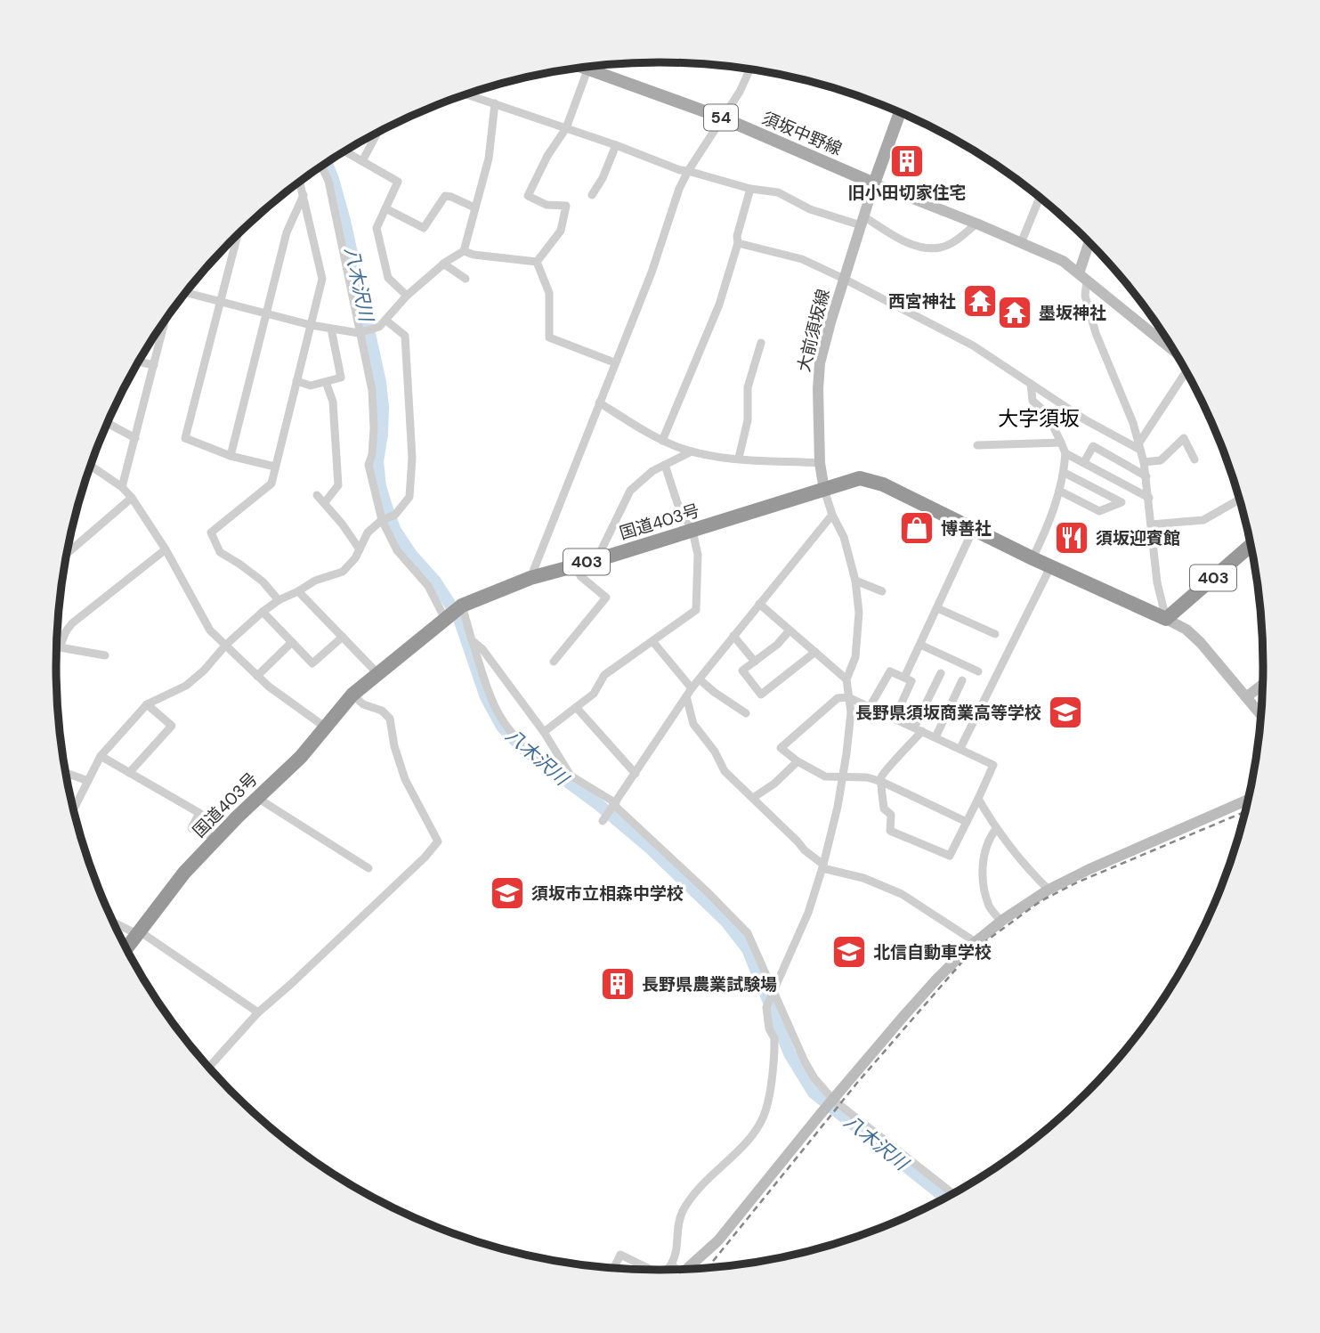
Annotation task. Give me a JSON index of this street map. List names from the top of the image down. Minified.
{"streets":{"highway":["国道403号","403"],"main road":["54","須坂中野線"],"street":["大前須坂線"]},"crossings":[["須坂中野線","大前須坂線"],["大前須坂線","国道403号"],["国道403号","403"]],"districts":["大字須坂"],"water":["八木沢川"],"places":{"building":["旧小田切家住宅","長野県農業試験場"],"temple":["西宮神社","墨坂神社"],"shop":["博善社"],"restaurant":["須坂迎賓館"],"school or university":["長野県須坂商業高等学校","須坂市立相森中学校","北信自動車学校"]}}
